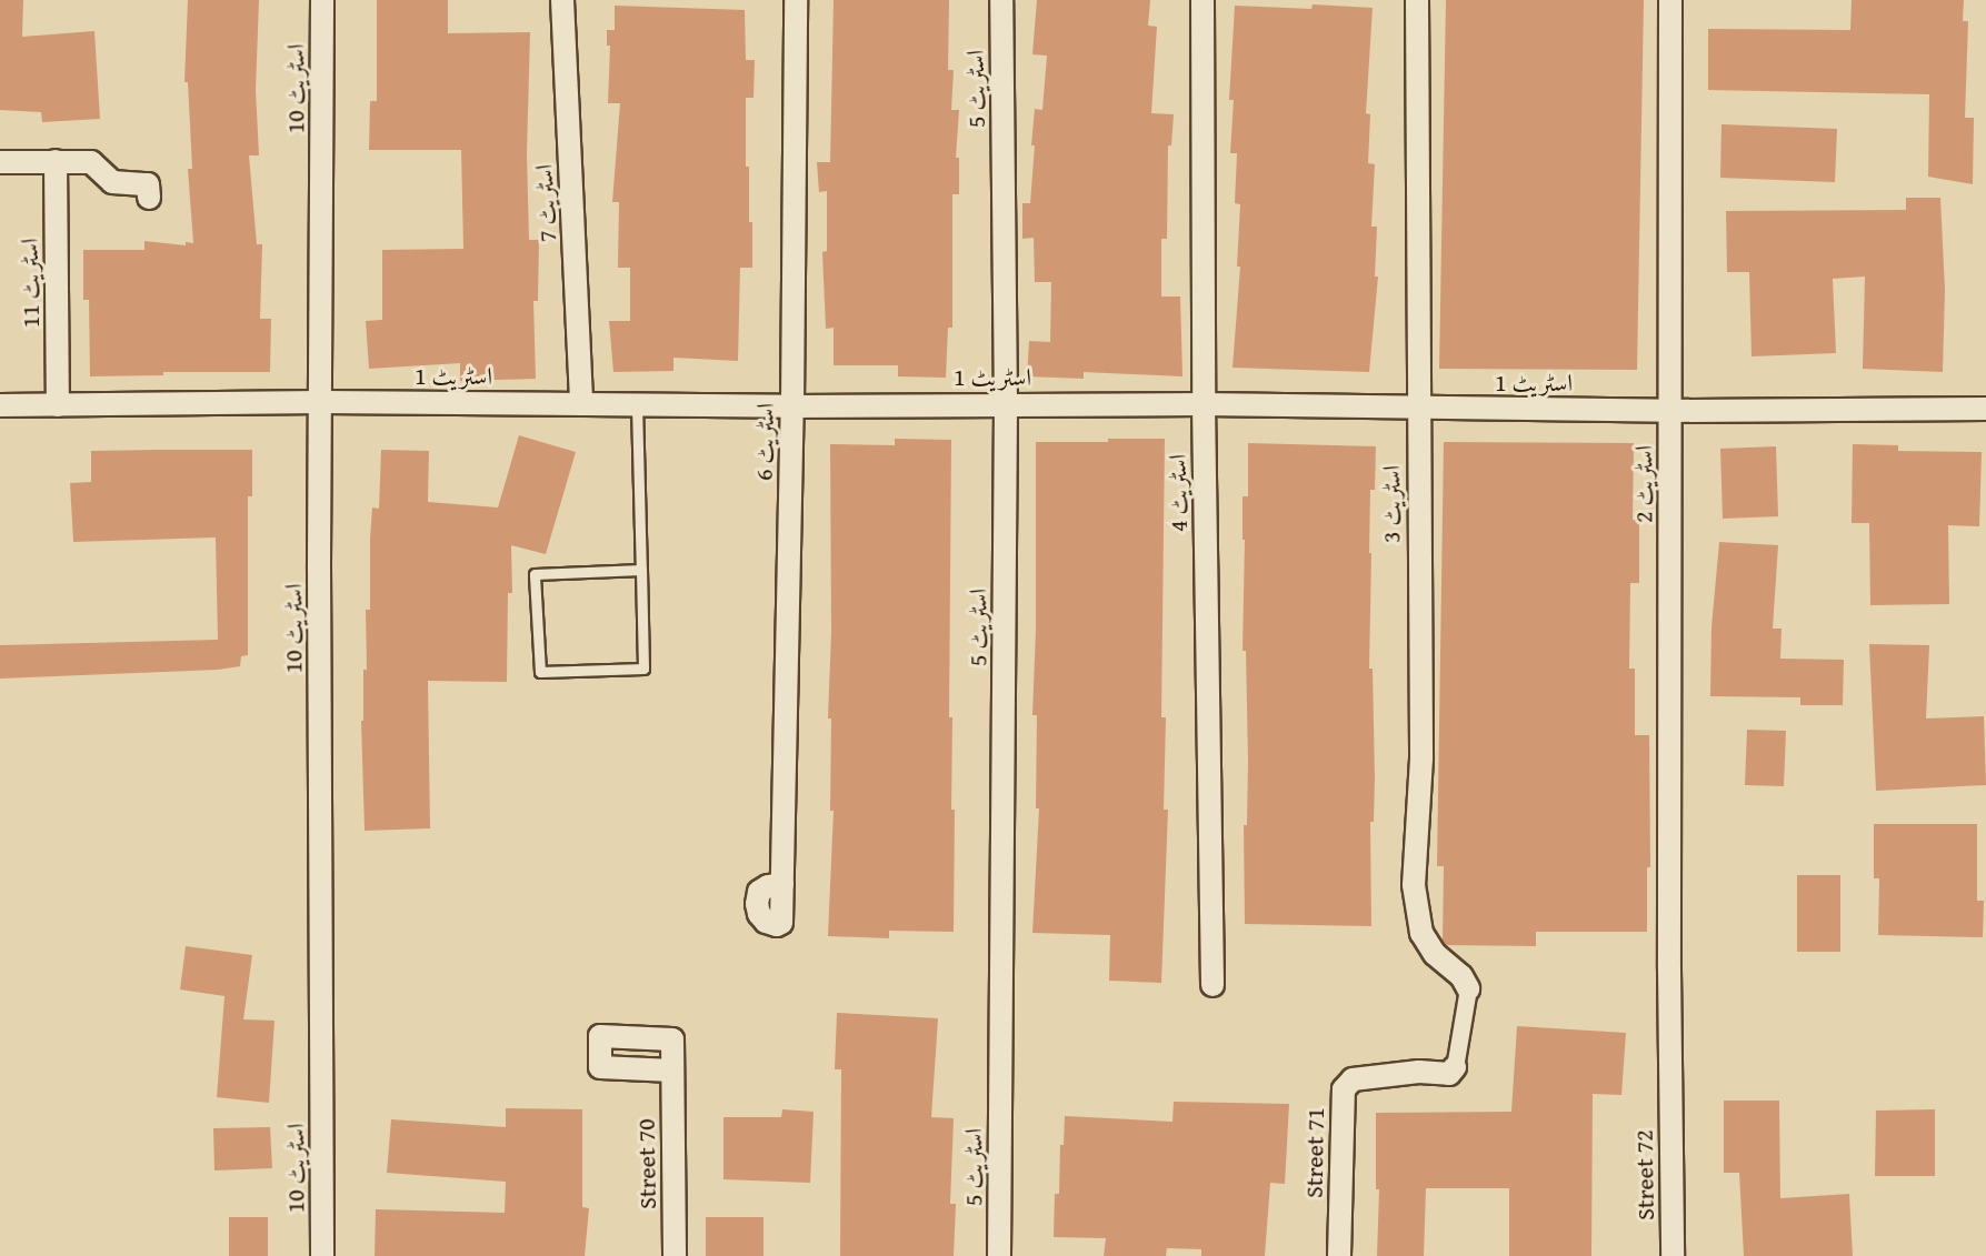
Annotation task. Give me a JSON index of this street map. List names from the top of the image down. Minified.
{"streets":{"street":["اسٹریٹ 10","اسٹریٹ 5","اسٹریٹ 7","اسٹریٹ 11","اسٹریٹ 1","اسٹریٹ 6","اسٹریٹ 2","اسٹریٹ 4","اسٹریٹ 3","Street 71","Street 70","Street 72"]},"crossings":[["اسٹریٹ 10","اسٹریٹ 1"],["اسٹریٹ 5","اسٹریٹ 1"],["اسٹریٹ 7","اسٹریٹ 1"],["اسٹریٹ 11","اسٹریٹ 1"],["اسٹریٹ 1","اسٹریٹ 6"],["اسٹریٹ 1","اسٹریٹ 2"],["اسٹریٹ 1","اسٹریٹ 4"],["اسٹریٹ 1","اسٹریٹ 3"],["اسٹریٹ 2","Street 72"]]}
